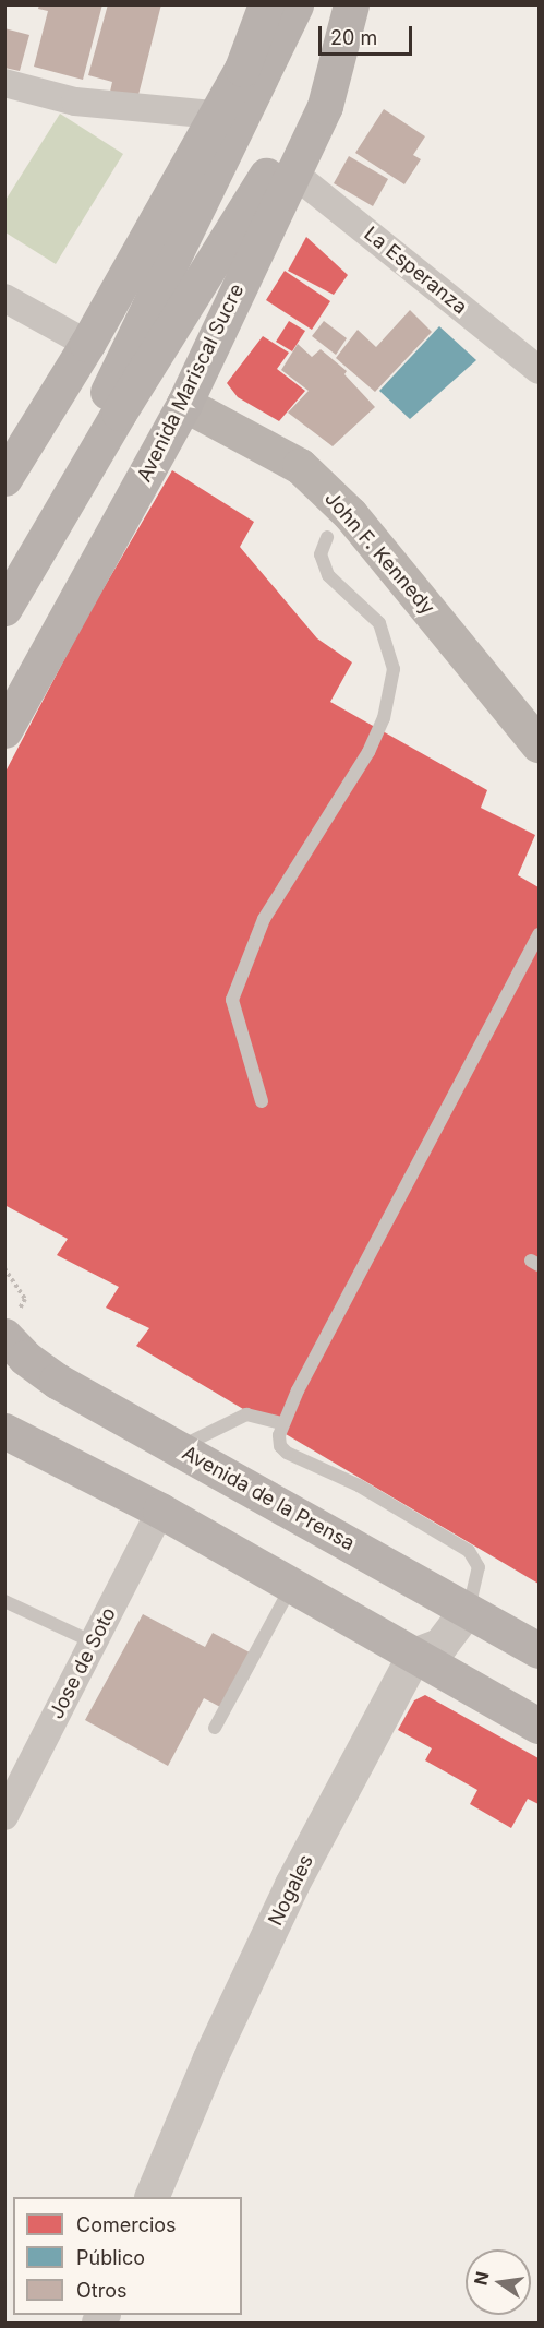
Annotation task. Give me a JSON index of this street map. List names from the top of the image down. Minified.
{"streets":{"main road":["Avenida Mariscal Sucre","John F. Kennedy","Avenida de la Prensa"],"street":["La Esperanza","Jose de Soto","Nogales"]},"crossings":[["La Esperanza","Avenida Mariscal Sucre"],["Avenida Mariscal Sucre","John F. Kennedy"]],"legend":["Comercios","Público","Otros"],"scale_bar":"20 m","north":"left"}
